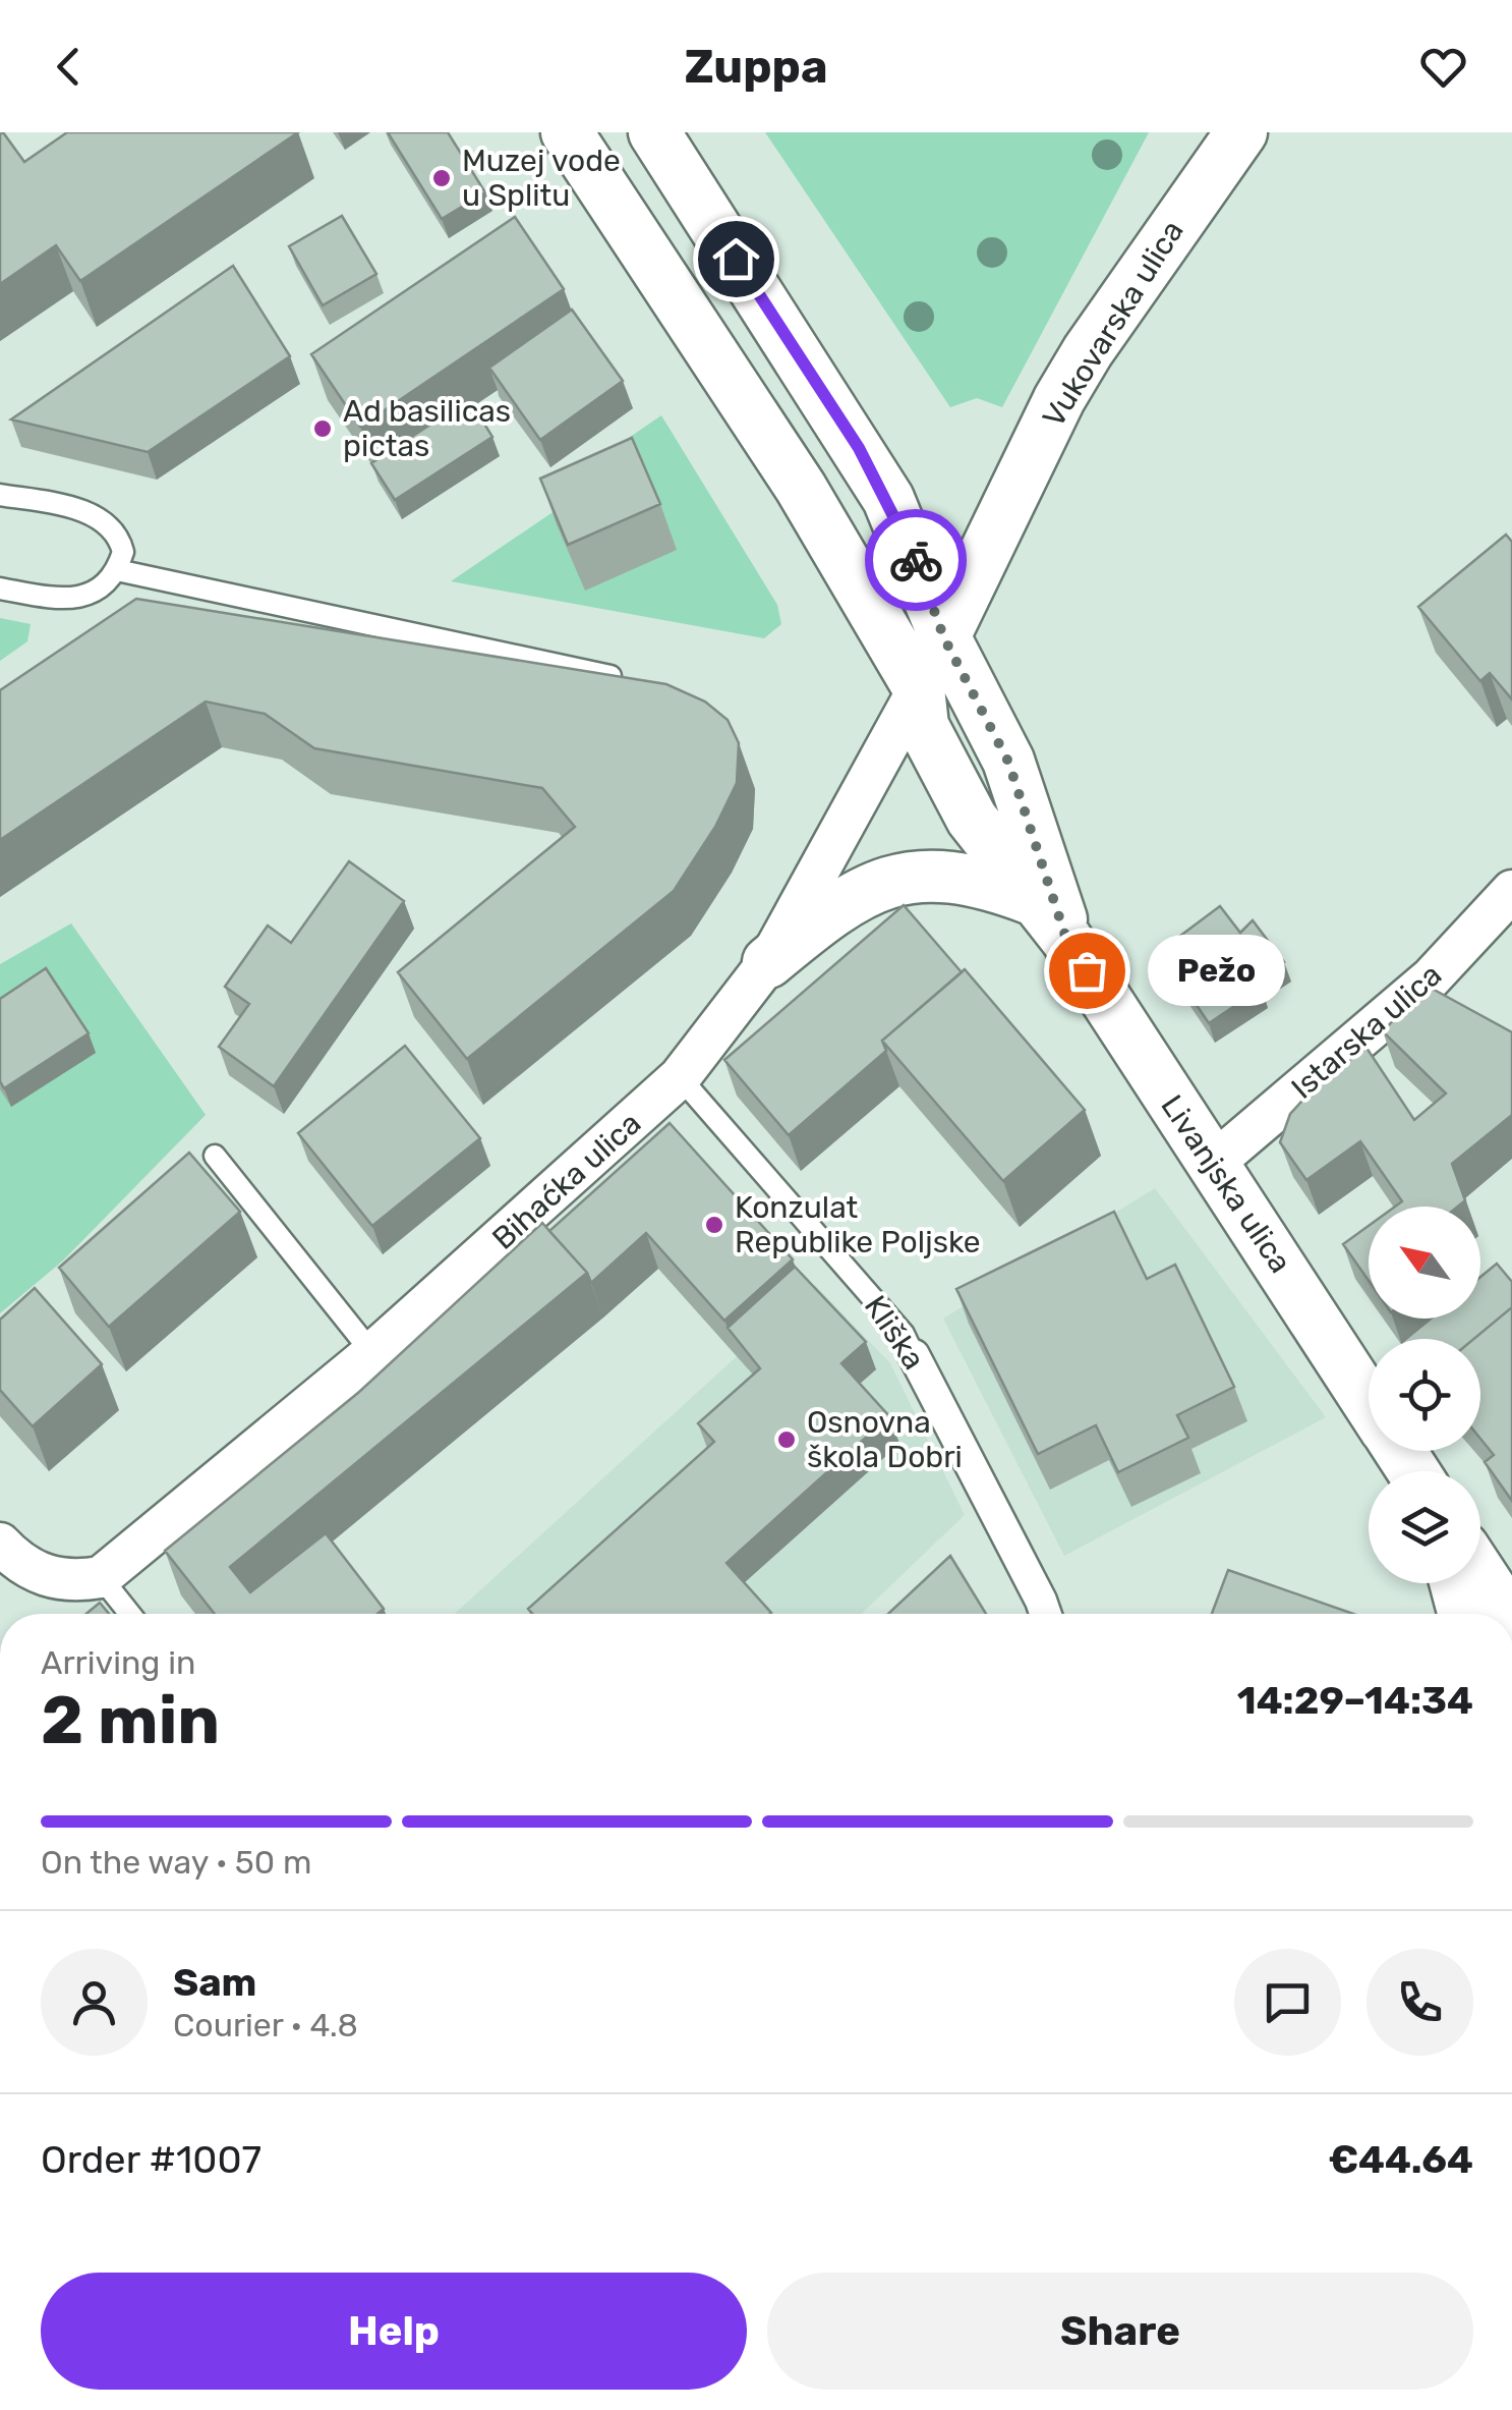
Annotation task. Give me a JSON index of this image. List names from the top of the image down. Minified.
{"streets":{"street":["Vukovarska ulica","Istarska ulica","Bihaćka ulica","Livanjska ulica","Kliška"]},"crossings":[["Vukovarska ulica","Bihaćka ulica"],["Vukovarska ulica","Livanjska ulica"],["Istarska ulica","Livanjska ulica"],["Bihaćka ulica","Livanjska ulica"],["Bihaćka ulica","Kliška"]],"places":["Muzej vode u Splitu","Ad basilicas pictas","Pežo","Konzulat Republike Poljske","Osnovna škola Dobri"],"north":"top left","page":{"header":"Zuppa","bubble":"Pežo","heading":["2 min","Arriving in","14:29–14:34"],"panel":["Sam","Courier · 4.8","Order #1007","€44.64"],"bar":"On the way · 50 m","buttons":["Help","Share"]}}
